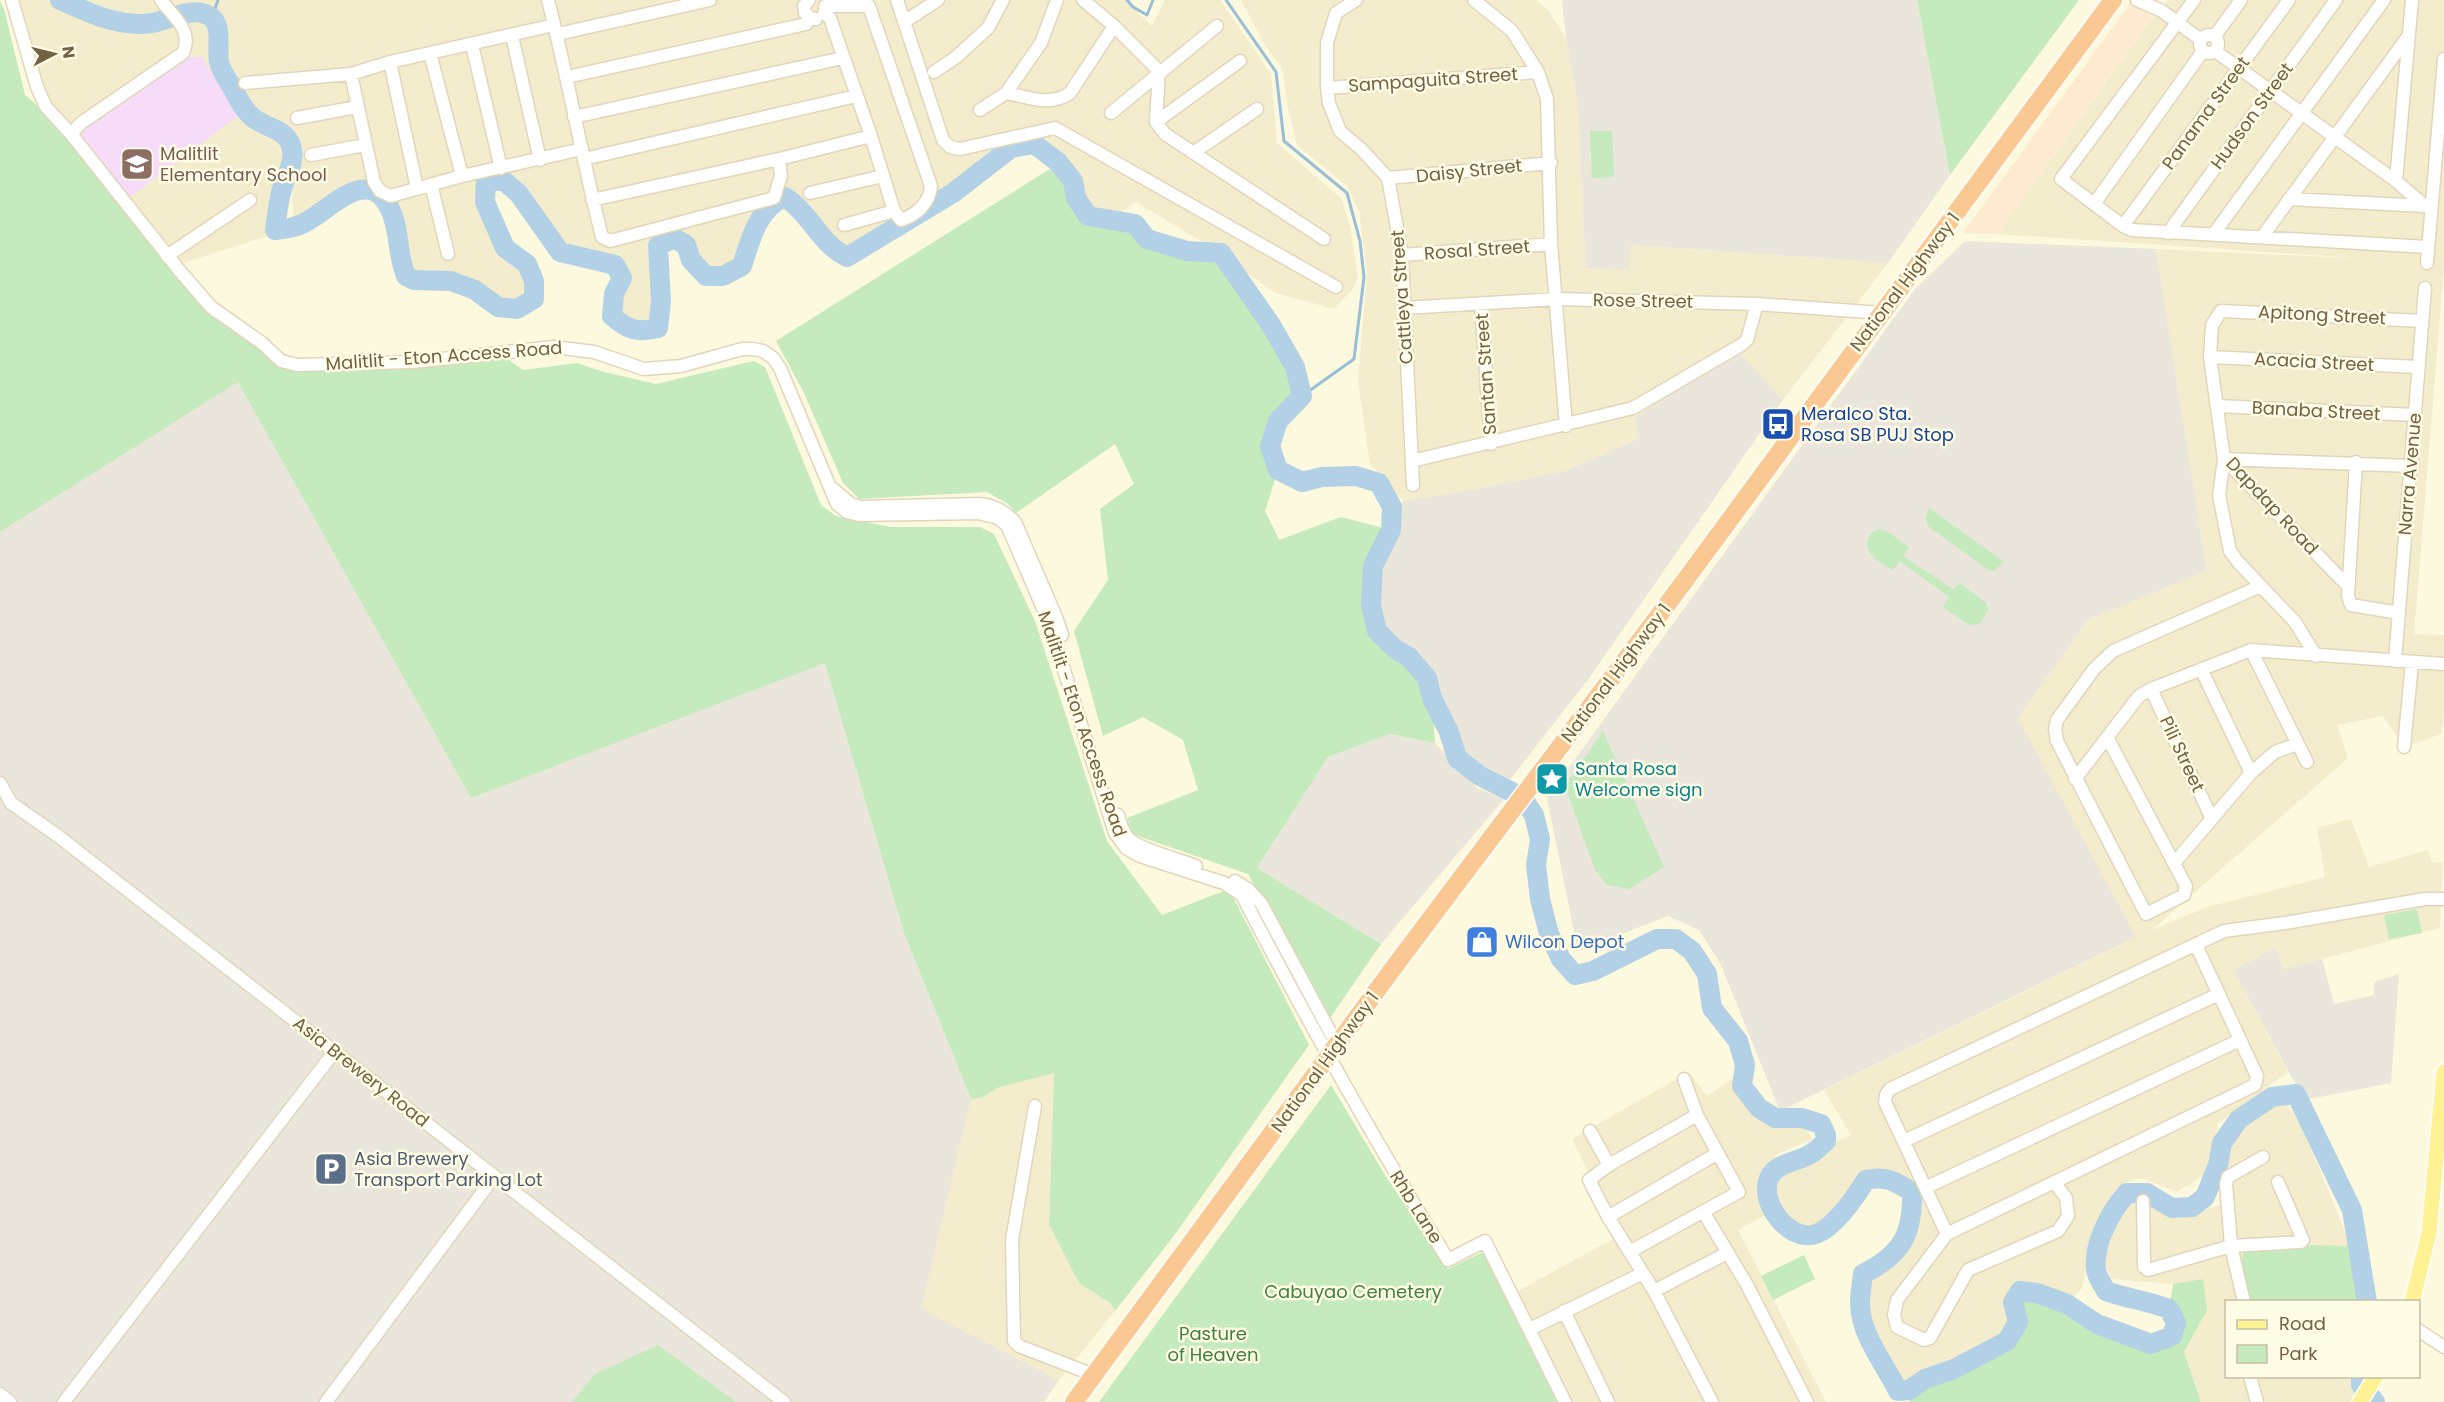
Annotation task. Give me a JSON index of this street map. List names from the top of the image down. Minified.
{"streets":{"highway":["National Highway 1"],"street":["Sampaguita Street","Panama Street","Hudson Street","Daisy Street","Rosal Street","Cattleya Street","Rose Street","Apitong Street","Malitlit - Eton Access Road","Acacia Street","Santan Street","Banaba Street","Narra Avenue","Dapdap Road","Pili Street","Asia Brewery Road","Rhb Lane"]},"crossings":[["Daisy Street","Cattleya Street"],["Rosal Street","Cattleya Street"],["National Highway 1","Rose Street"],["National Highway 1","Malitlit - Eton Access Road"],["National Highway 1","Rhb Lane"],["Cattleya Street","Rose Street"],["Rose Street","Santan Street"],["Apitong Street","Narra Avenue"],["Apitong Street","Dapdap Road"],["Malitlit - Eton Access Road","Rhb Lane"],["Acacia Street","Narra Avenue"],["Acacia Street","Dapdap Road"],["Banaba Street","Narra Avenue"],["Banaba Street","Dapdap Road"],["Narra Avenue","Dapdap Road"]],"parks":["Cabuyao Cemetery","Pasture of Heaven"],"places":{"school or university":["Malitlit Elementary School"],"bus stop":["Meralco Sta. Rosa SB PUJ Stop"],"place":["Santa Rosa Welcome sign"],"shop":["Wilcon Depot"],"parking":["Asia Brewery Transport Parking Lot"]},"legend":["Road","Park"],"north":"right"}
